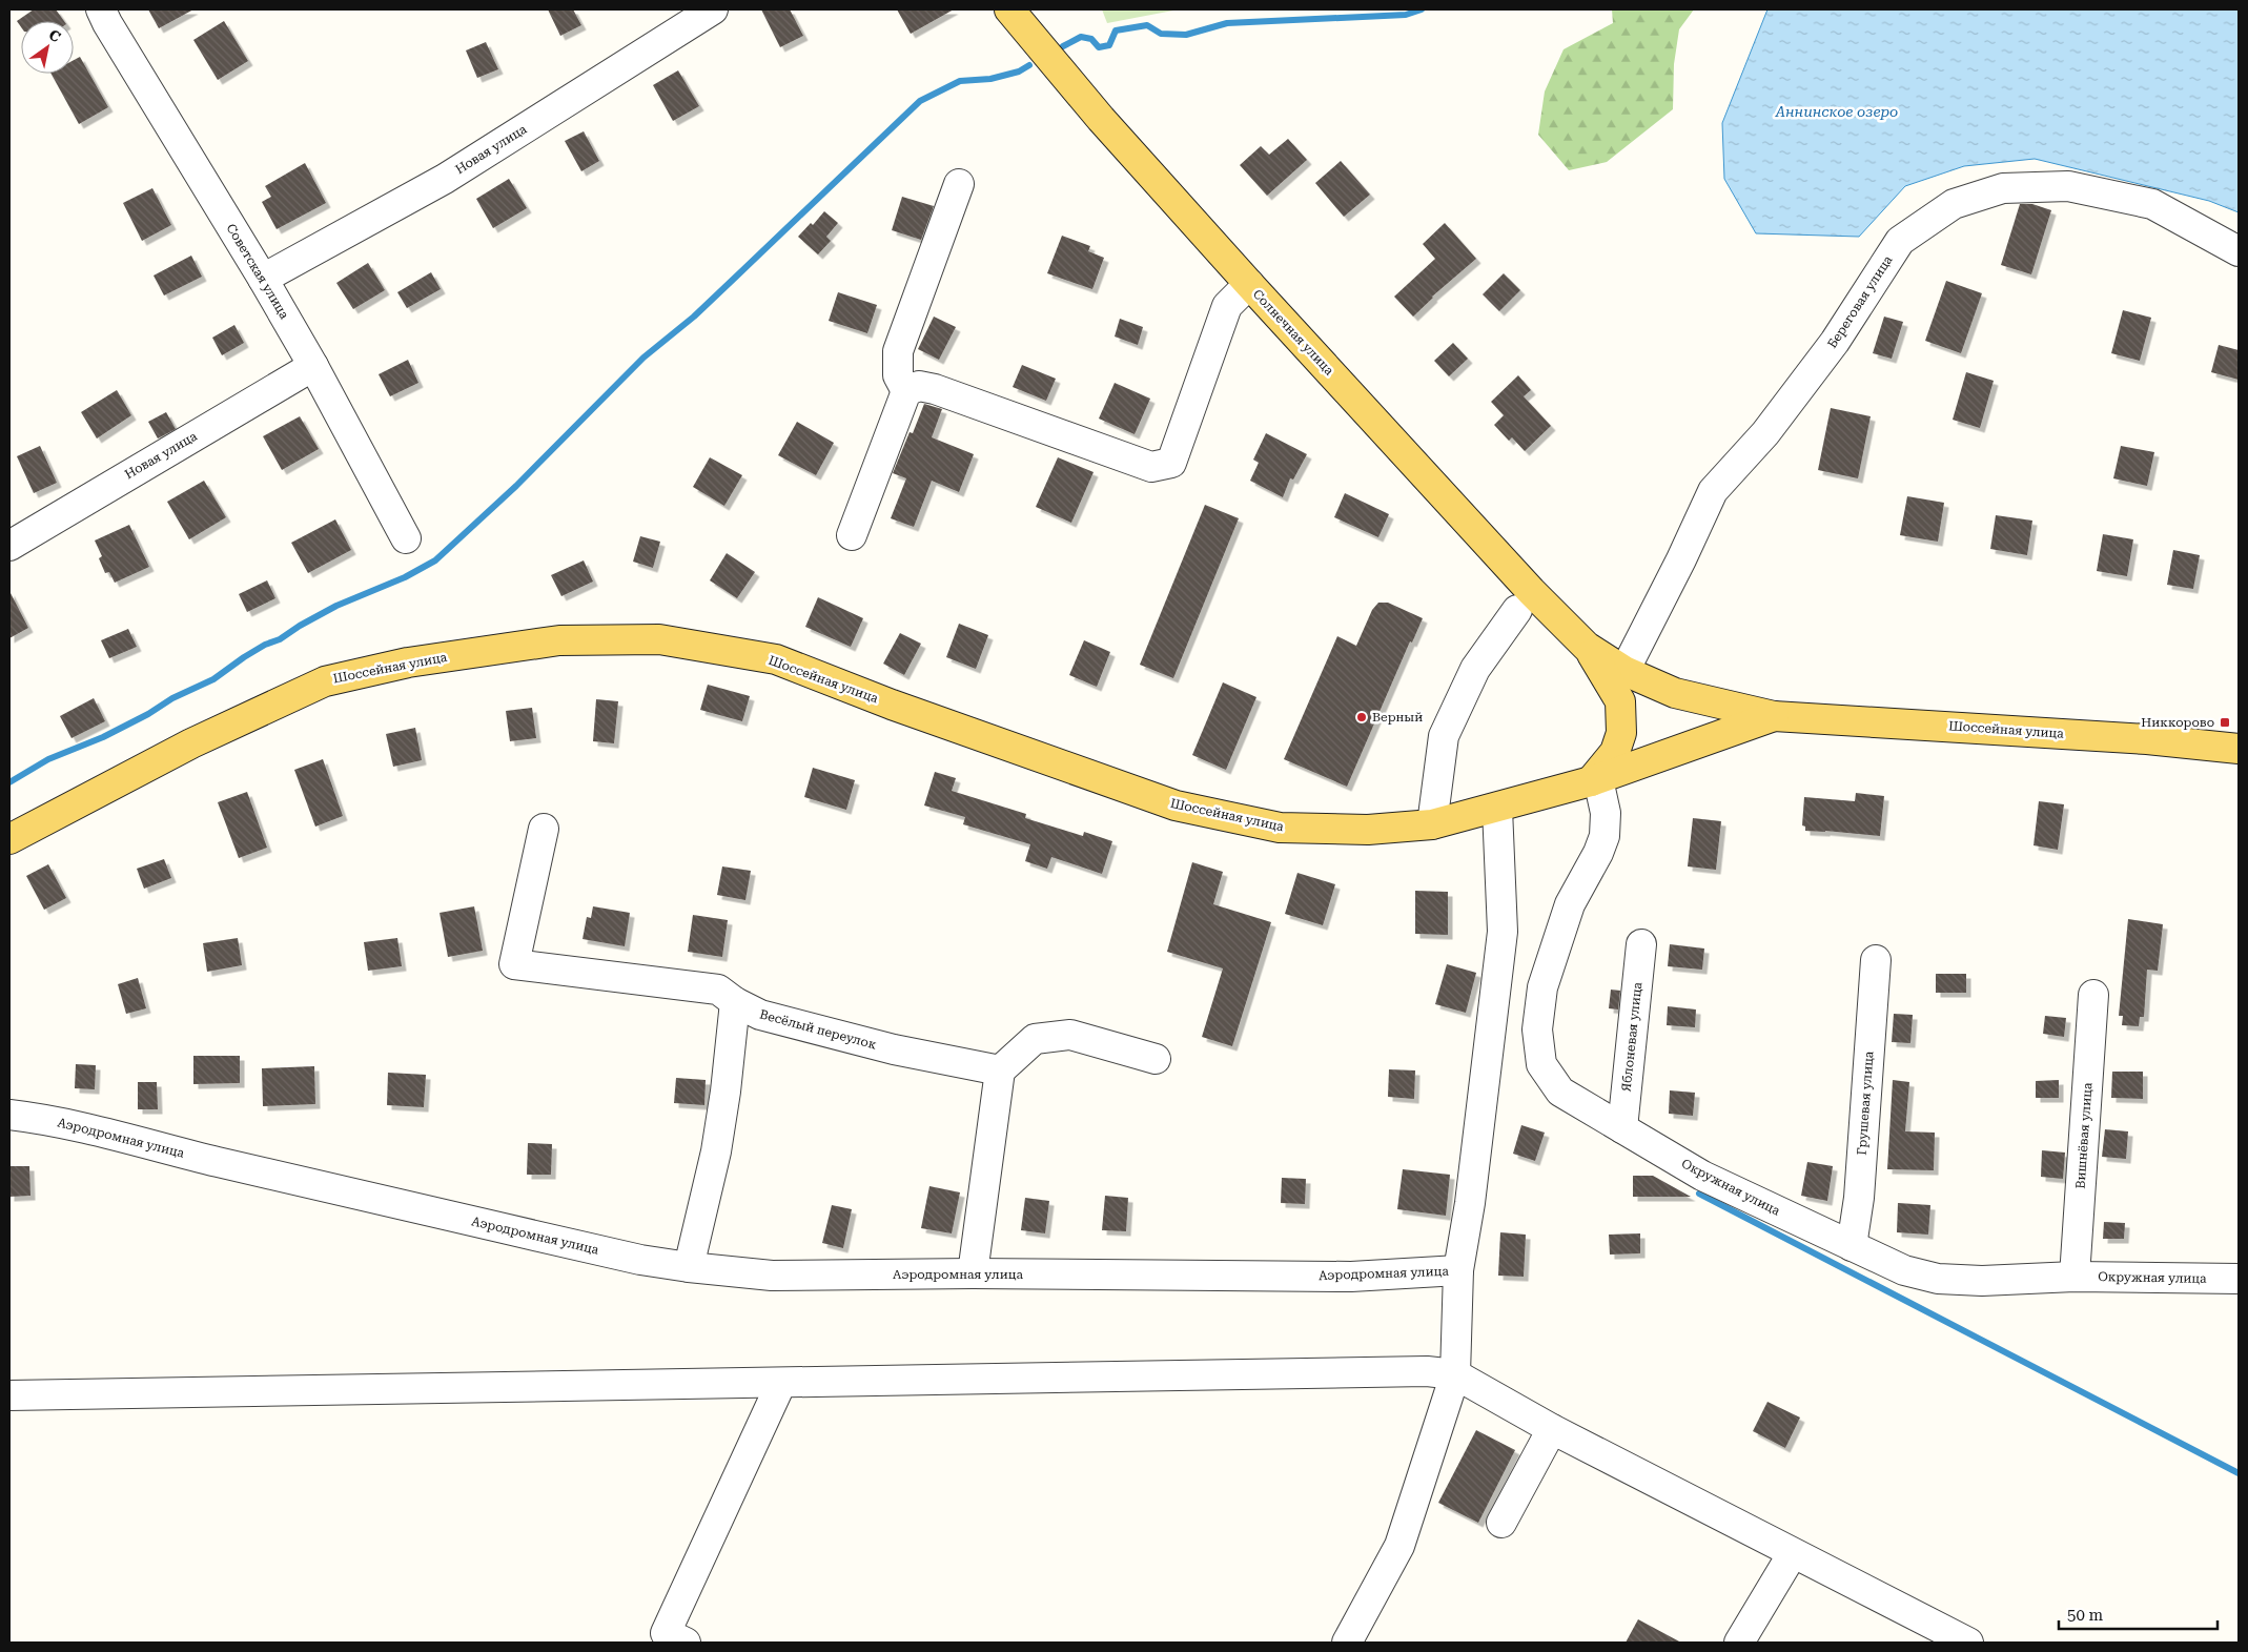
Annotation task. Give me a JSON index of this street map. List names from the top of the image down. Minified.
{"streets":{"main road":["Солнечная улица","Шоссейная улица"],"street":["Новая улица","Советская улица","Береговая улица","Весёлый переулок","Яблоневая улица","Грушевая улица","Вишнёвая улица","Аэродромная улица","Окружная улица"]},"crossings":[["Новая улица","Советская улица"],["Шоссейная улица","Аэродромная улица"],["Шоссейная улица","Окружная улица"],["Яблоневая улица","Окружная улица"],["Грушевая улица","Окружная улица"],["Вишнёвая улица","Окружная улица"]],"water":["Аннинское озеро"],"places":{"other":["Верный"],"transit":["Никкорово"]},"scale_bar":"50 m","north":"top right"}
